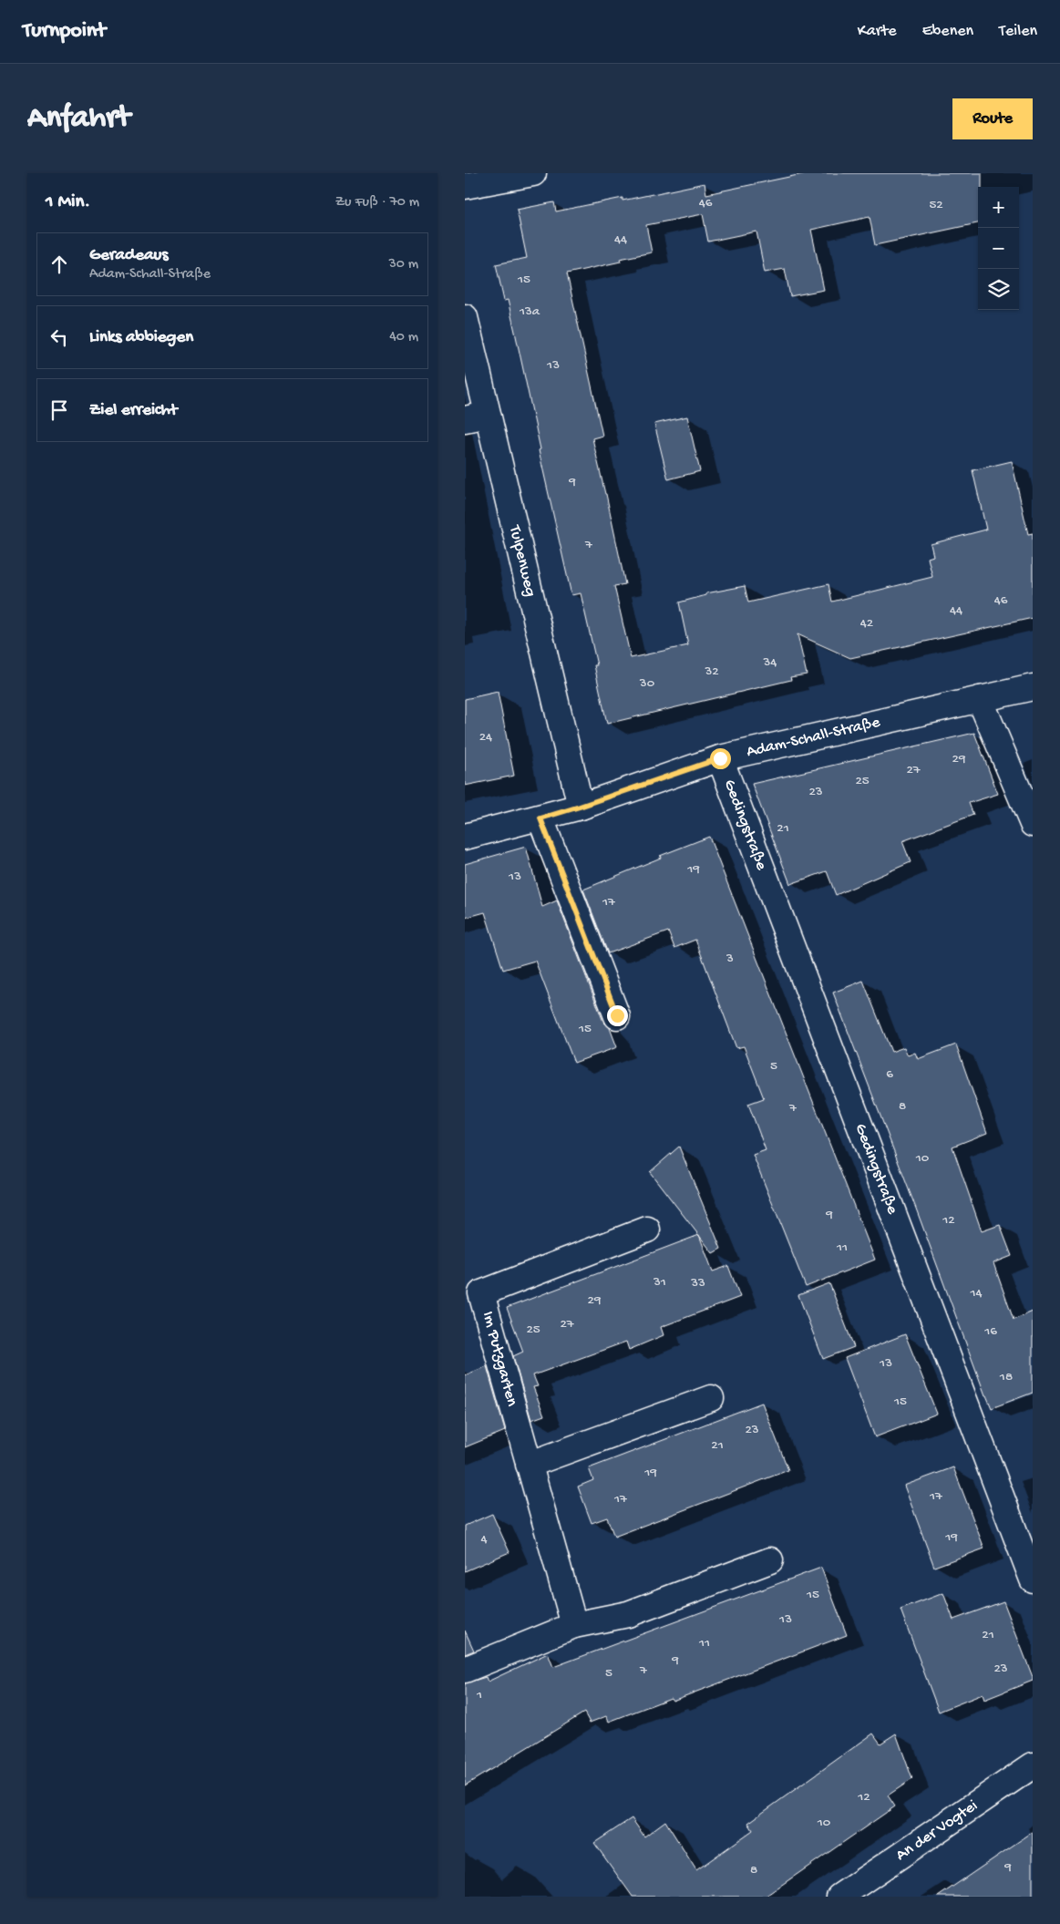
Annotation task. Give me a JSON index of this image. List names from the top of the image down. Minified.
{"streets":{"street":["Tulpenweg","Adam-Schall-Straße","Gedingstraße","Im Putzgarten","An der Vogtei"]},"crossings":[["Tulpenweg","Adam-Schall-Straße"],["Adam-Schall-Straße","Gedingstraße"]],"house_numbers":["46","52","44","15","13a","13","9","7","46","44","42","34","32","30","24","29","27","25","23","21","19","13","17","3","15","5","6","8","7","10","9","12","11","31","33","14","29","27","25","16","13","18","15","23","21","19","17","17","19","4","15","13","21","11","9","23","7","5","1","12","10","9","8"],"page":{"header":"Turnpoint","nav":["Karte","Ebenen","Teilen"],"buttons":"Route","title":"Anfahrt","heading":["1 Min.","Zu Fuß · 70 m"],"map_buttons":["+","−"],"list":[["Geradeaus","Adam-Schall-Straße","30 m"],["Links abbiegen","40 m"],"Ziel erreicht"]}}
